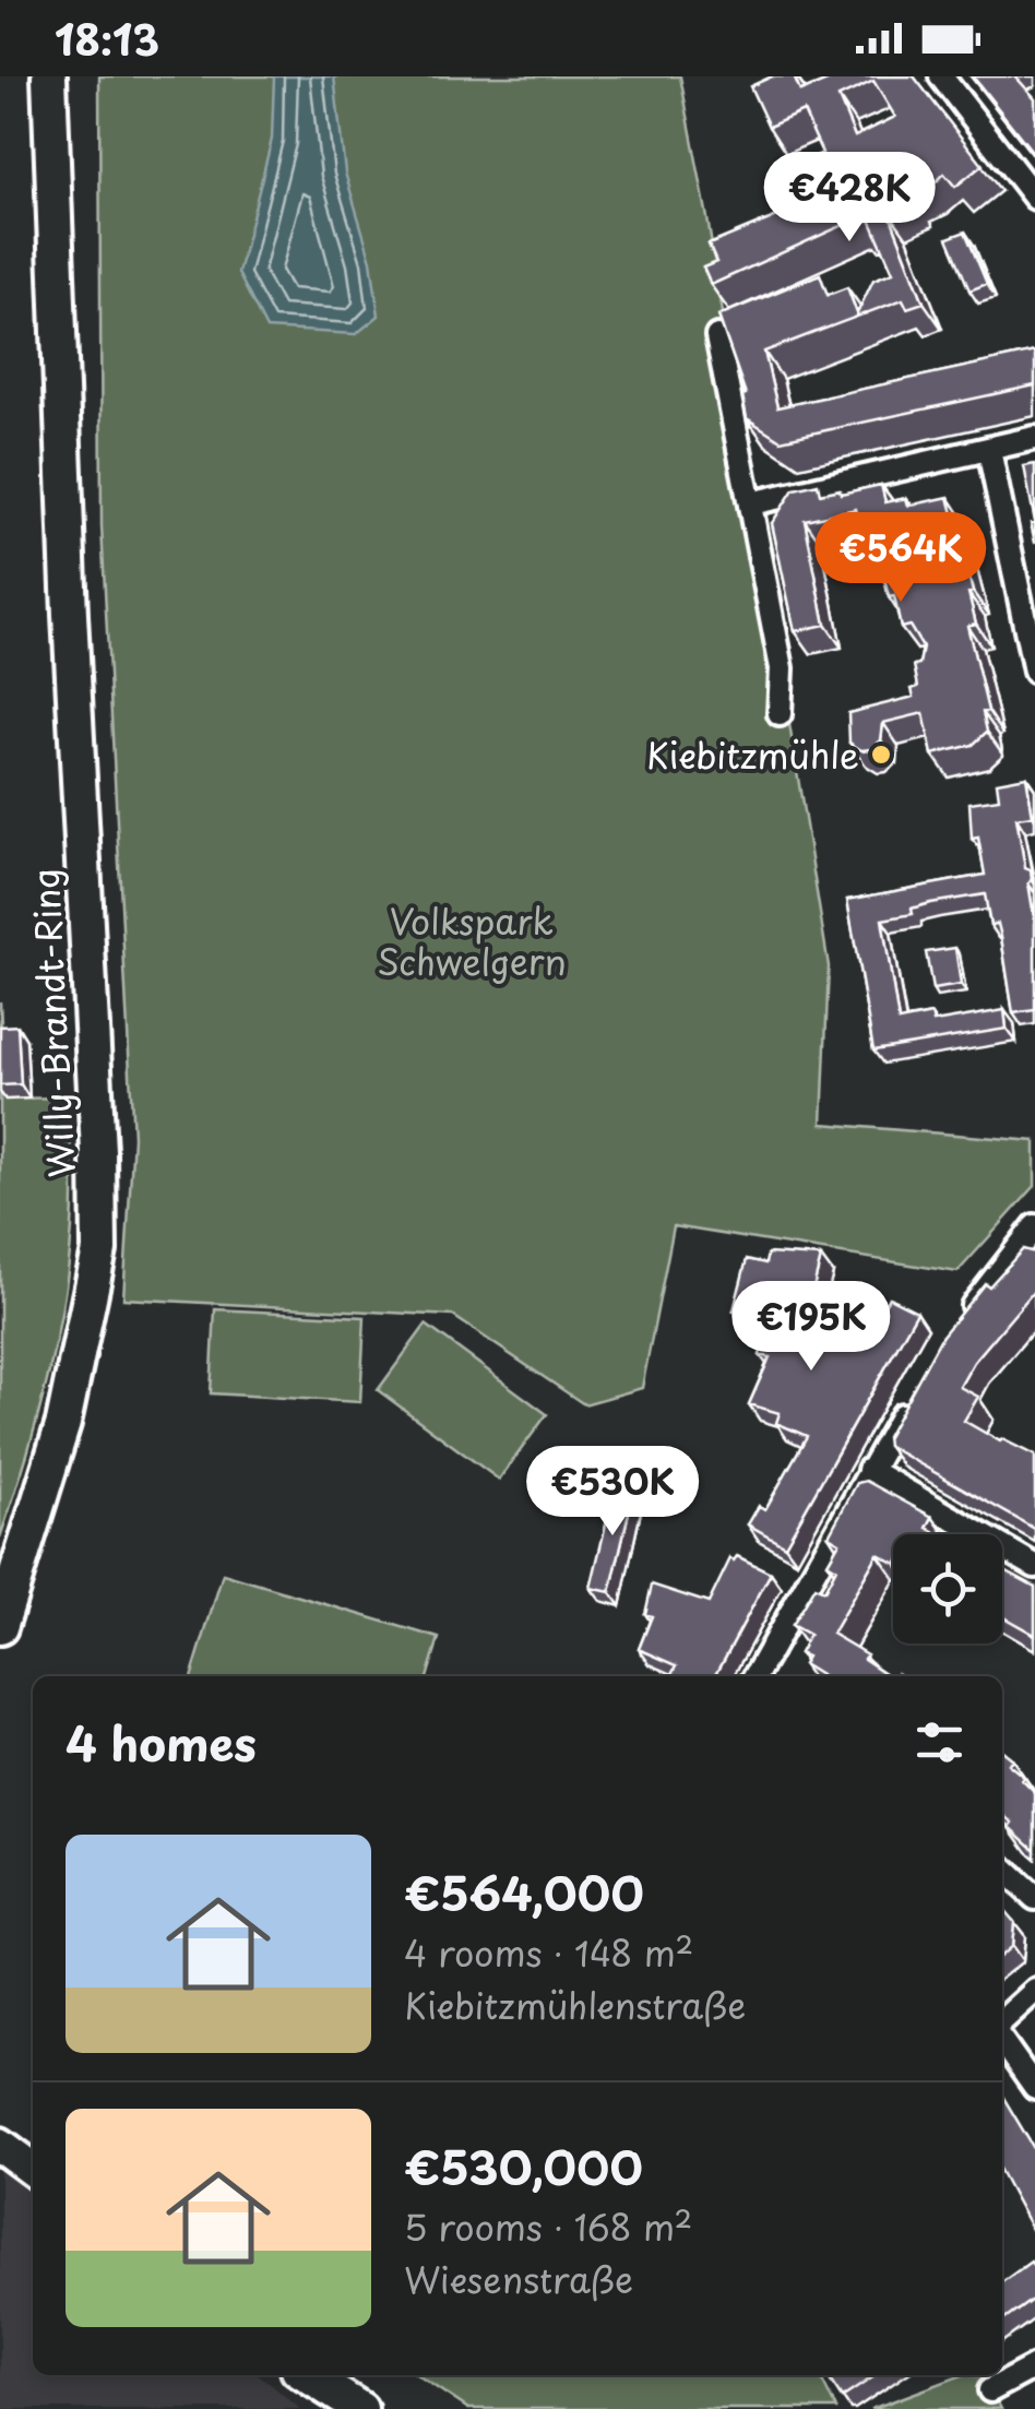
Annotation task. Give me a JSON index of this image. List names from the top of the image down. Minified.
{"streets":{"main road":["Willy-Brandt-Ring"]},"parks":["Volkspark Schwelgern"],"places":["Kiebitzmühle"],"page":{"status":"18:13","price":["€428K","€564K","€195K","€530K"],"heading":"4 homes","list":[{"name":"€564,000","note":"4 rooms · 148 m² · Kiebitzmühlenstraße"},{"name":"€530,000","note":"5 rooms · 168 m² · Wiesenstraße"}]}}
